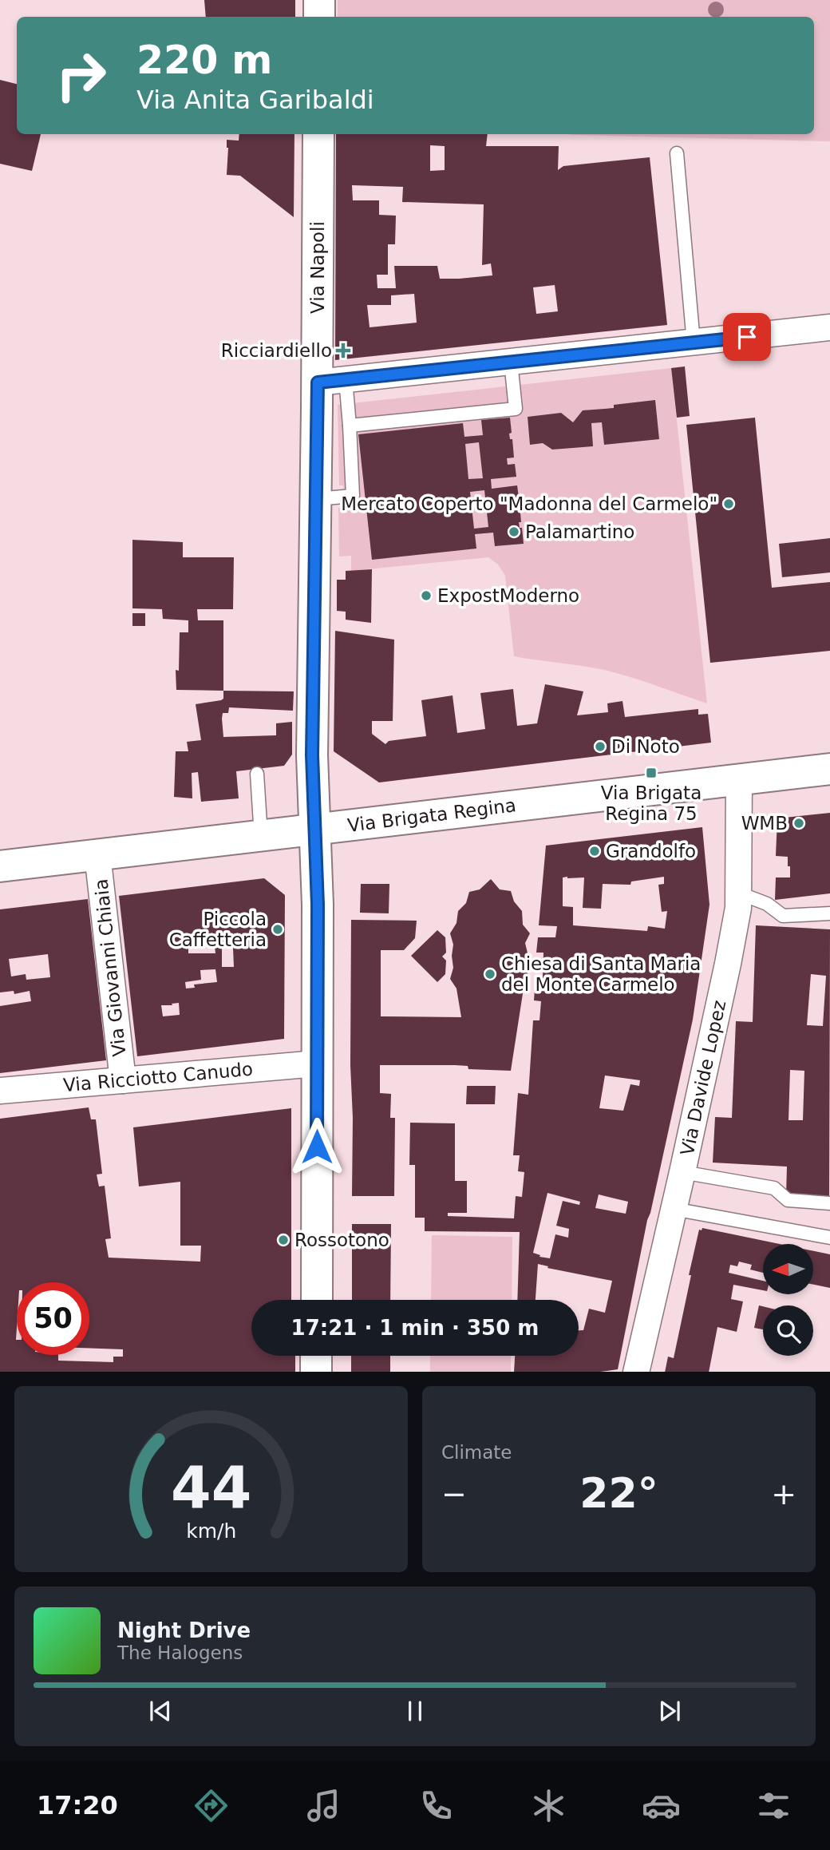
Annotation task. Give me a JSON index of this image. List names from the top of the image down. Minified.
{"streets":{"main road":["Via Napoli","Via Brigata Regina"],"street":["Via Giovanni Chiaia","Via Ricciotto Canudo","Via Davide Lopez"]},"crossings":[["Via Napoli","Via Brigata Regina"],["Via Napoli","Via Ricciotto Canudo"],["Via Brigata Regina","Via Giovanni Chiaia"],["Via Brigata Regina","Via Davide Lopez"],["Via Giovanni Chiaia","Via Ricciotto Canudo"]],"places":{"health":["Ricciardiello"],"other":["Mercato Coperto \"Madonna del Carmelo\"","Palamartino","ExpostModerno","Di Noto","WMB","Grandolfo","Piccola Caffetteria","Chiesa di Santa Maria del Monte Carmelo","Rossotono"],"transit":["Via Brigata Regina 75"]},"north":"left","page":{"turn":["220 m","Via Anita Garibaldi"],"limit":"50","trip":"17:21 · 1 min · 350 m","tile":"Climate","heat":["−","22°","+"],"song":["Night Drive","The Halogens"],"tabs":"17:20","gauge":["44","km/h"]}}
